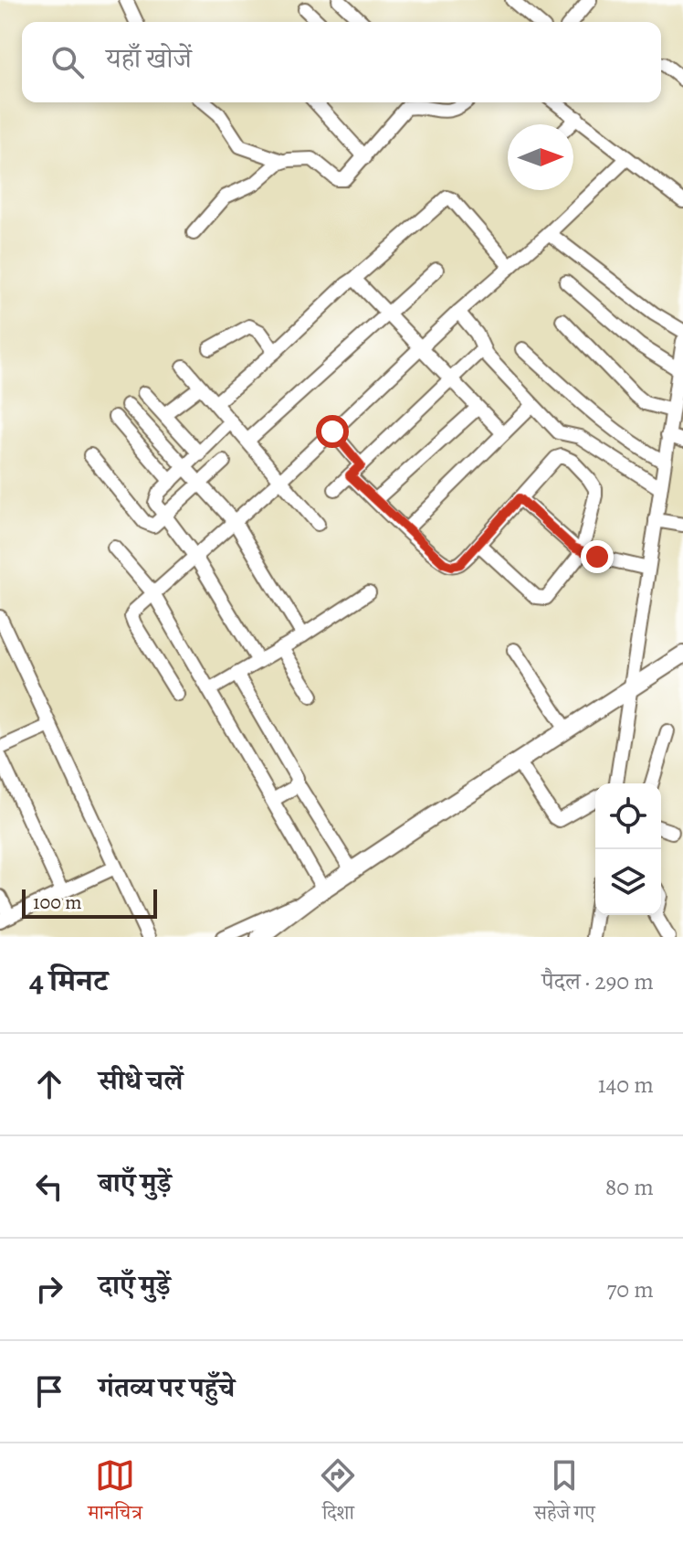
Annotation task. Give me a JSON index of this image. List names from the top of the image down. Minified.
{"scale_bar":"100 m","north":"right","page":{"search":"यहाँ खोजें","scale":"100 m","heading":["4 मिनट","पैदल · 290 m"],"list":[["सीधे चलें","140 m"],["बाएँ मुड़ें","80 m"],["दाएँ मुड़ें","70 m"],"गंतव्य पर पहुँचे"],"nav":["मानचित्र","दिशा","सहेजे गए"]}}
